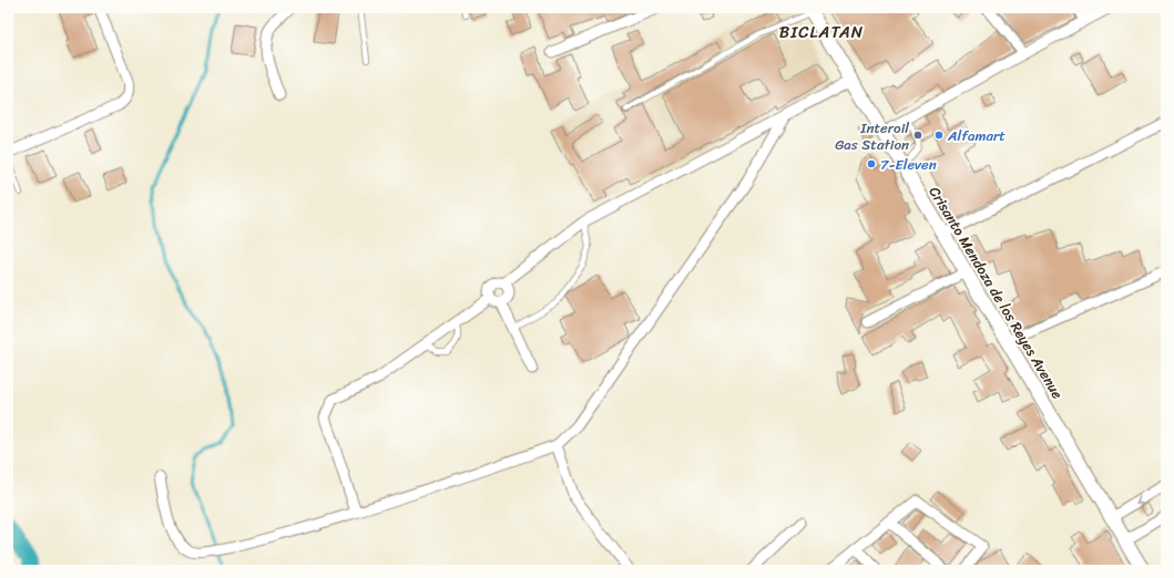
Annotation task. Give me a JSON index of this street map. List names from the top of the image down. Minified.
{"streets":{"main road":["Crisanto Mendoza de los Reyes Avenue"]},"districts":["BICLATAN"],"places":["Interoil Gas Station","Alfamart","7-Eleven"]}
